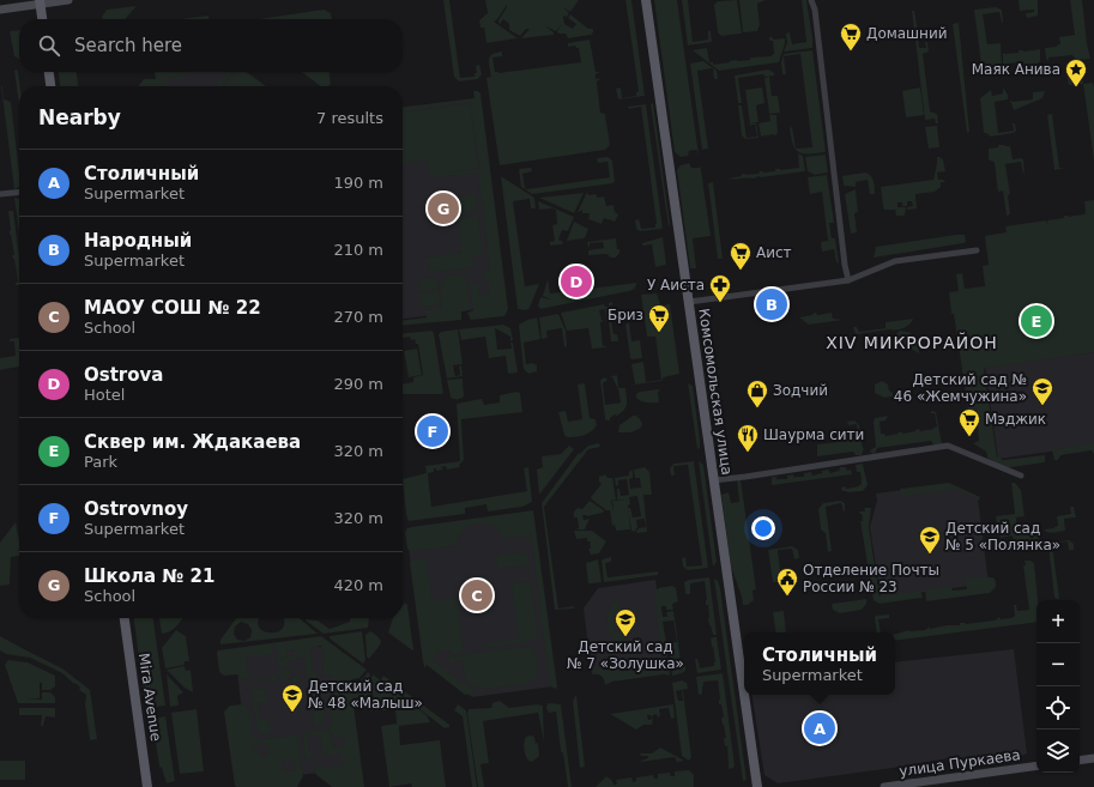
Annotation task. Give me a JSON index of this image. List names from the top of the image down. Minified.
{"streets":{"main road":["Комсомольская улица","Mira Avenue","улица Пуркаева"]},"districts":["XIV МИКРОРАЙОН"],"places":{"supermarket":["Домашний","Аист","Бриз","Мэджик"],"place":["Маяк Анива"],"pharmacy":["У Аиста"],"school or university":["Детский сад № 46 «Жемчужина»","Детский сад № 5 «Полянка»","Детский сад № 7 «Золушка»","Детский сад № 48 «Малыш»"],"shop":["Зодчий"],"restaurant":["Шаурма сити"],"public building":["Отделение Почты России № 23"]},"page":{"search":"Search here","heading":["Nearby","7 results"],"list":[{"mark":"A","name":"Столичный","note":"Supermarket","value":"190 m"},{"mark":"B","name":"Народный","note":"Supermarket","value":"210 m"},{"mark":"C","name":"МАОУ СОШ № 22","note":"School","value":"270 m"},{"mark":"D","name":"Ostrova","note":"Hotel","value":"290 m"},{"mark":"E","name":"Сквер им. Ждакаева","note":"Park","value":"320 m"},{"mark":"F","name":"Ostrovnoy","note":"Supermarket","value":"320 m"},{"mark":"G","name":"Школа № 21","note":"School","value":"420 m"}],"pins":["G","D","B","E","F","C","A"],"map_buttons":["+","−"],"popup":["Столичный","Supermarket"]}}
